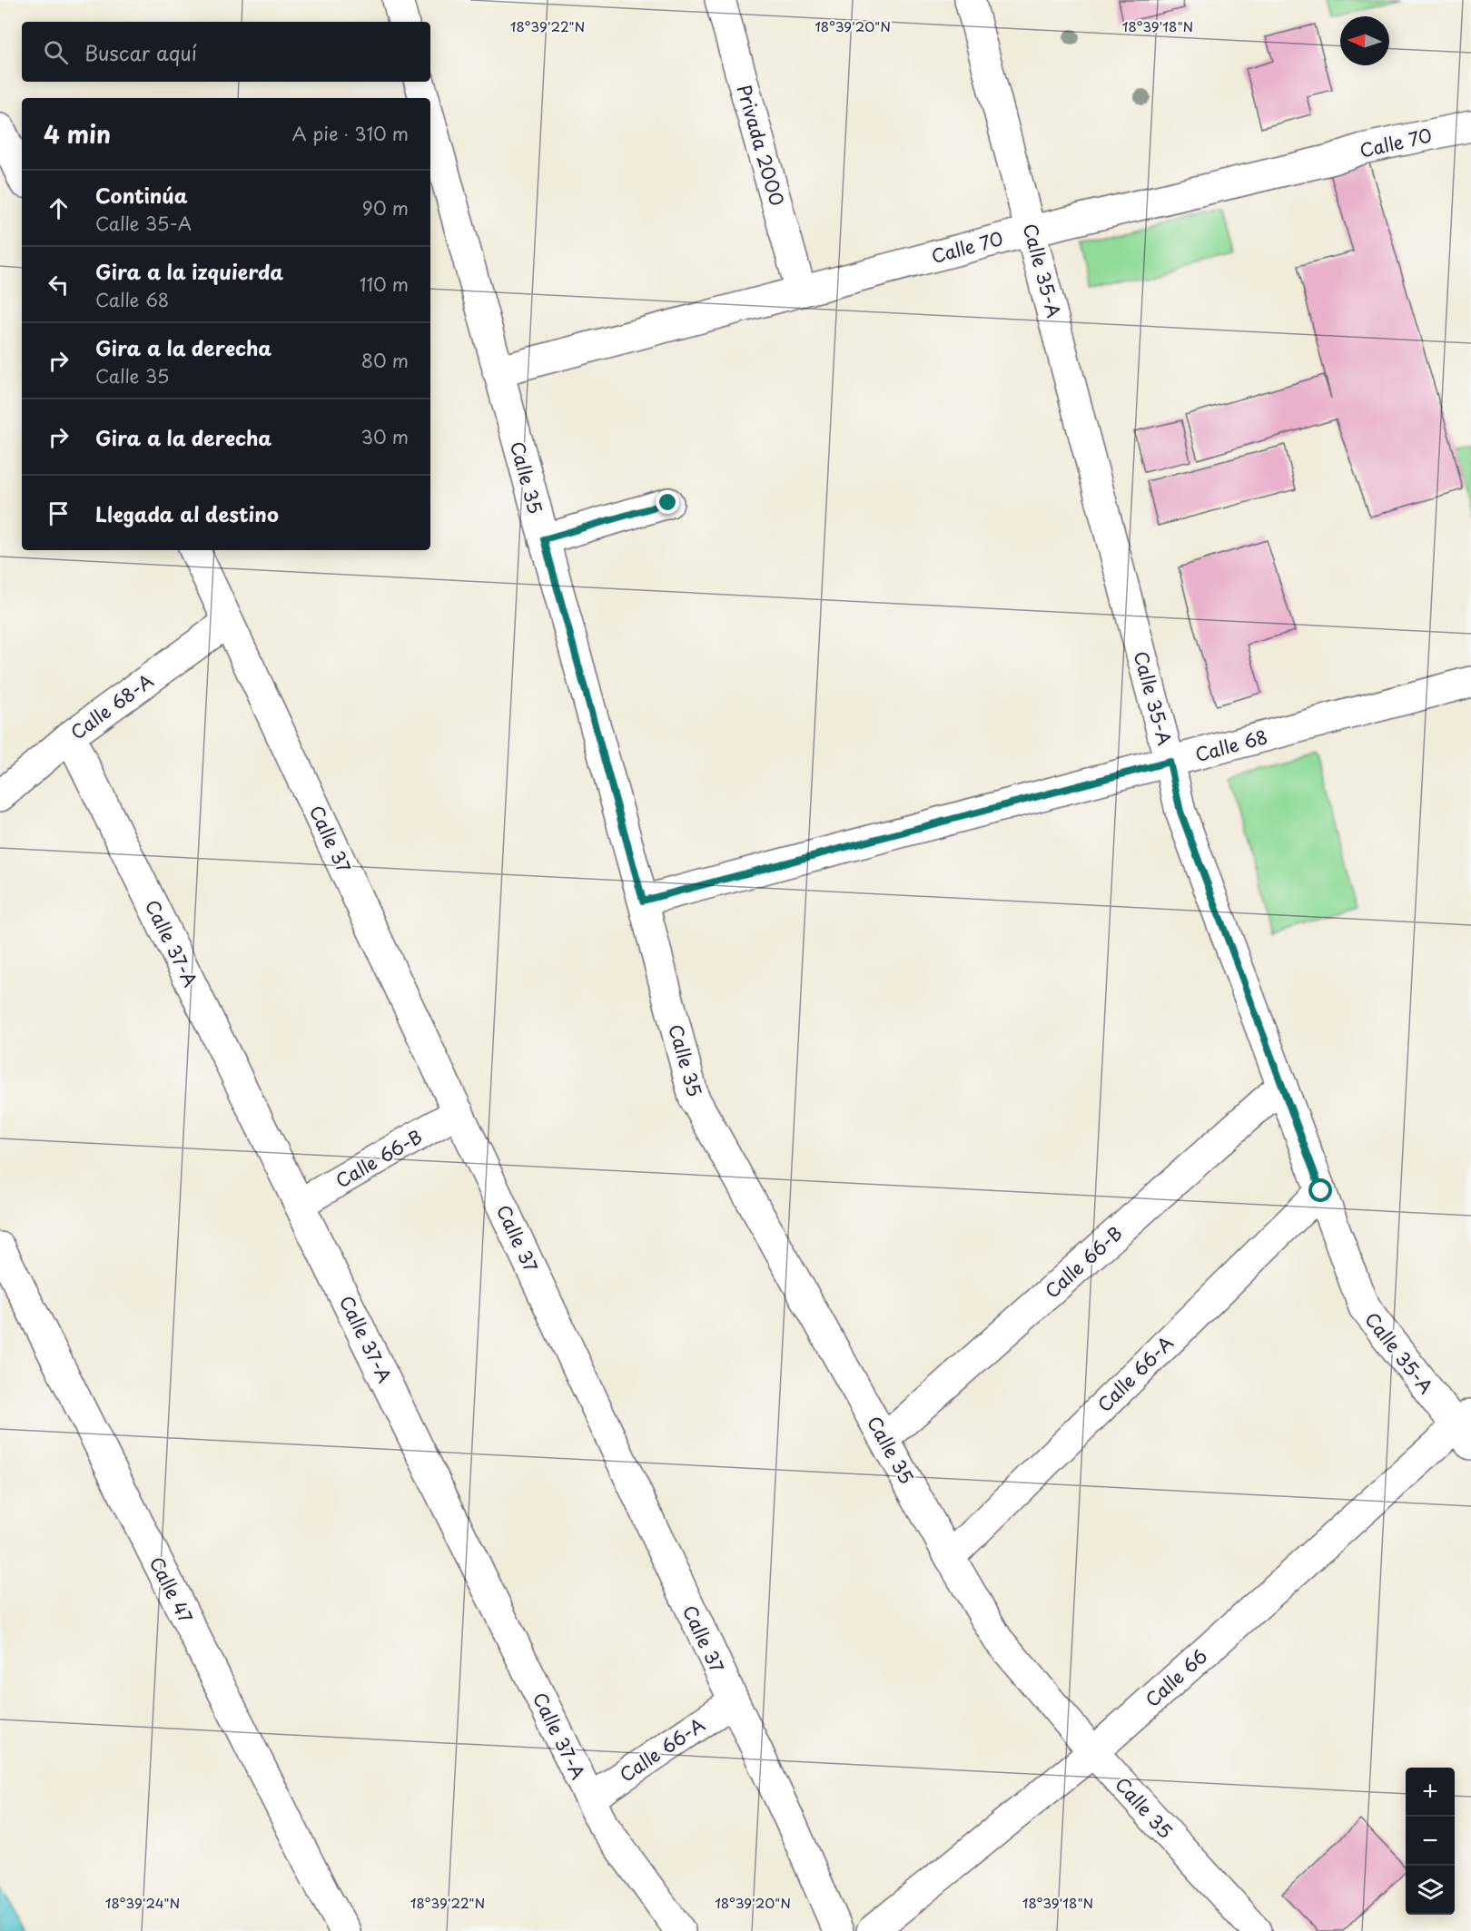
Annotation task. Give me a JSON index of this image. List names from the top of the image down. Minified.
{"streets":{"street":["Calle 70","Privada 2000","Calle 35-A","Calle 35","Calle 68-A","Calle 68","Calle 37","Calle 37-A","Calle 66-B","Calle 66-A","Calle 47","Calle 66"]},"crossings":[["Calle 70","Privada 2000"],["Calle 70","Calle 35-A"],["Calle 70","Calle 35"],["Calle 35-A","Calle 68"],["Calle 35-A","Calle 66-B"],["Calle 35-A","Calle 66-A"],["Calle 35-A","Calle 66"],["Calle 35","Calle 68"],["Calle 35","Calle 66-B"],["Calle 35","Calle 66-A"],["Calle 35","Calle 66"],["Calle 68-A","Calle 37"],["Calle 68-A","Calle 37-A"],["Calle 37","Calle 66-B"],["Calle 37","Calle 66-A"],["Calle 37-A","Calle 66-B"],["Calle 37-A","Calle 66-A"]],"north":"left","page":{"search":"Buscar aquí","heading":["4 min","A pie · 310 m"],"list":[["Continúa","Calle 35-A","90 m"],["Gira a la izquierda","Calle 68","110 m"],["Gira a la derecha","Calle 35","80 m"],["Gira a la derecha","30 m"],"Llegada al destino"],"map_buttons":["+","−"]},"coordinates":["18°39'22\"N","18°39'20\"N","18°39'18\"N","18°39'24\"N"]}
